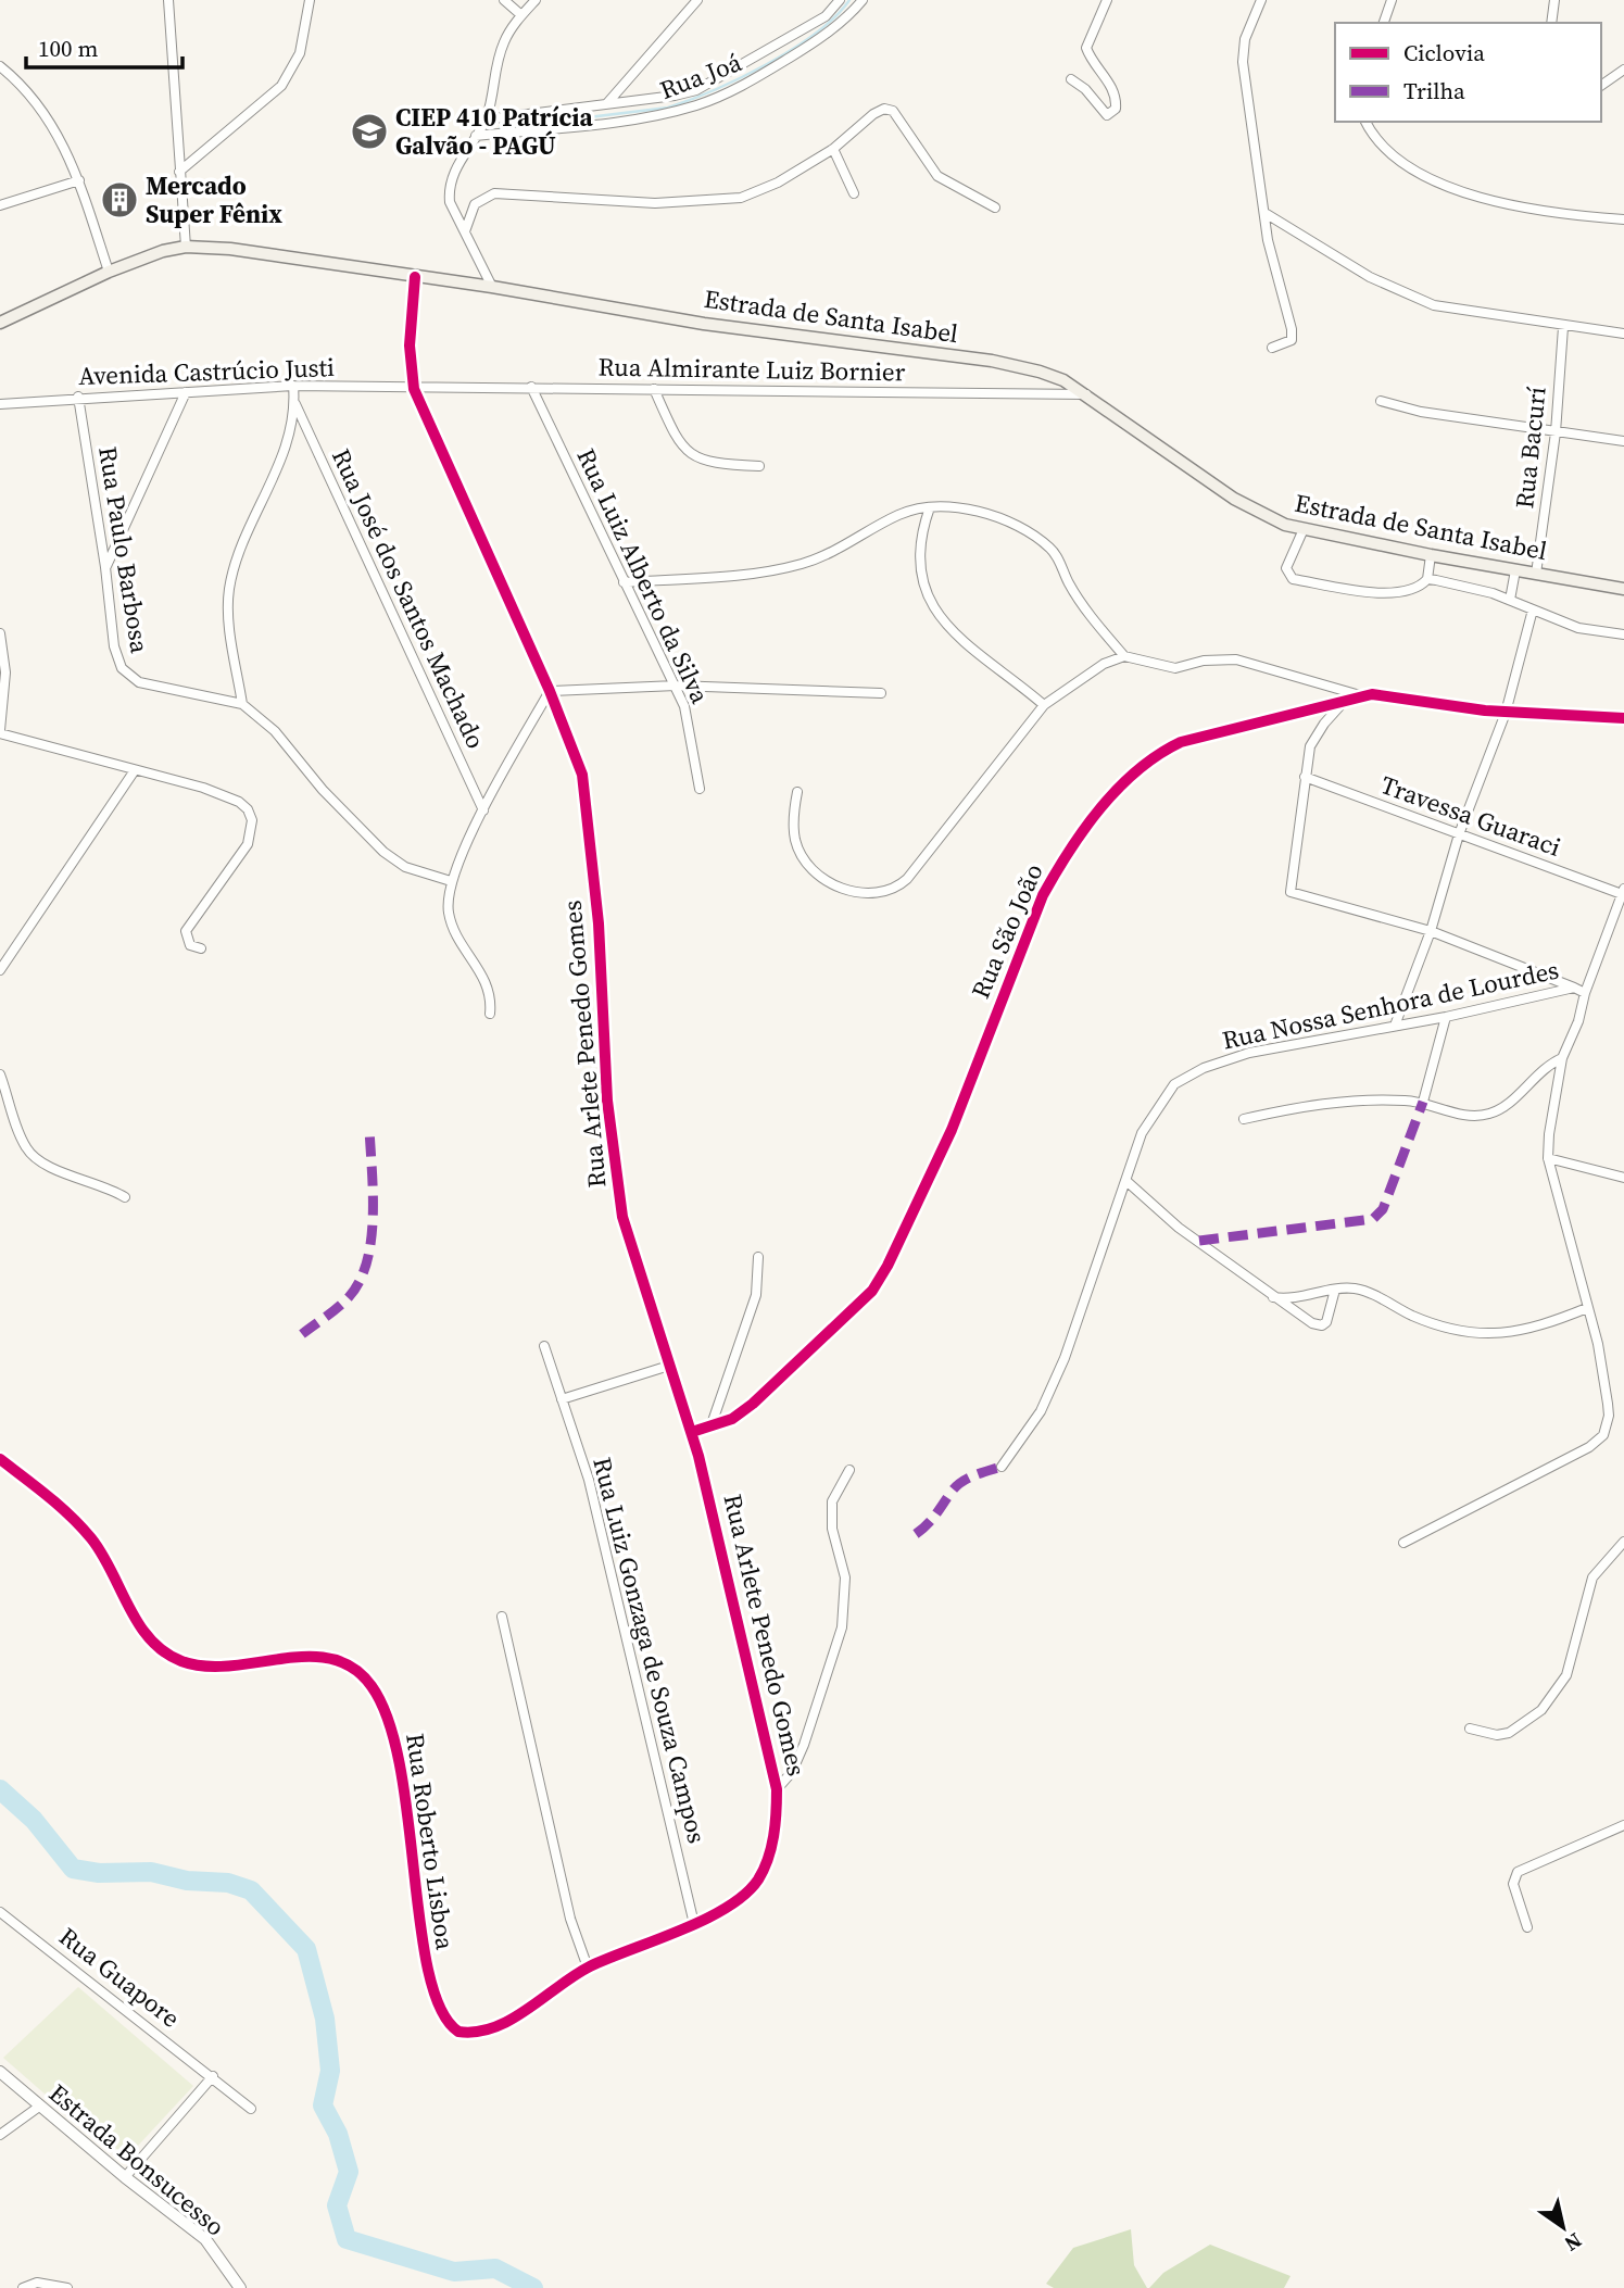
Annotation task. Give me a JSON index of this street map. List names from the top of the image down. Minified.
{"streets":{"main road":["Estrada de Santa Isabel"],"street":["Rua Joá","Rua Almirante Luiz Bornier","Avenida Castrúcio Justi","Rua Bacurí","Rua Paulo Barbosa","Rua Luiz Alberto da Silva","Rua José dos Santos Machado","Travessa Guaraci","Rua São João","Rua Nossa Senhora de Lourdes","Rua Arlete Penedo Gomes","Rua Luiz Gonzaga de Souza Campos","Rua Roberto Lisboa","Rua Guapore","Estrada Bonsucesso"]},"crossings":[["Estrada de Santa Isabel","Rua Almirante Luiz Bornier"],["Estrada de Santa Isabel","Rua Bacurí"],["Estrada de Santa Isabel","Rua Arlete Penedo Gomes"],["Rua Almirante Luiz Bornier","Avenida Castrúcio Justi"],["Rua Almirante Luiz Bornier","Rua Luiz Alberto da Silva"],["Rua Almirante Luiz Bornier","Rua Arlete Penedo Gomes"],["Avenida Castrúcio Justi","Rua Paulo Barbosa"],["Avenida Castrúcio Justi","Rua Arlete Penedo Gomes"],["Rua São João","Rua Arlete Penedo Gomes"],["Rua Arlete Penedo Gomes","Rua Luiz Gonzaga de Souza Campos"],["Rua Arlete Penedo Gomes","Rua Roberto Lisboa"]],"places":{"school or university":["CIEP 410 Patrícia Galvão - PAGÚ"],"building":["Mercado Super Fênix"]},"legend":["Ciclovia","Trilha"],"scale_bar":"100 m","north":"bottom right"}
